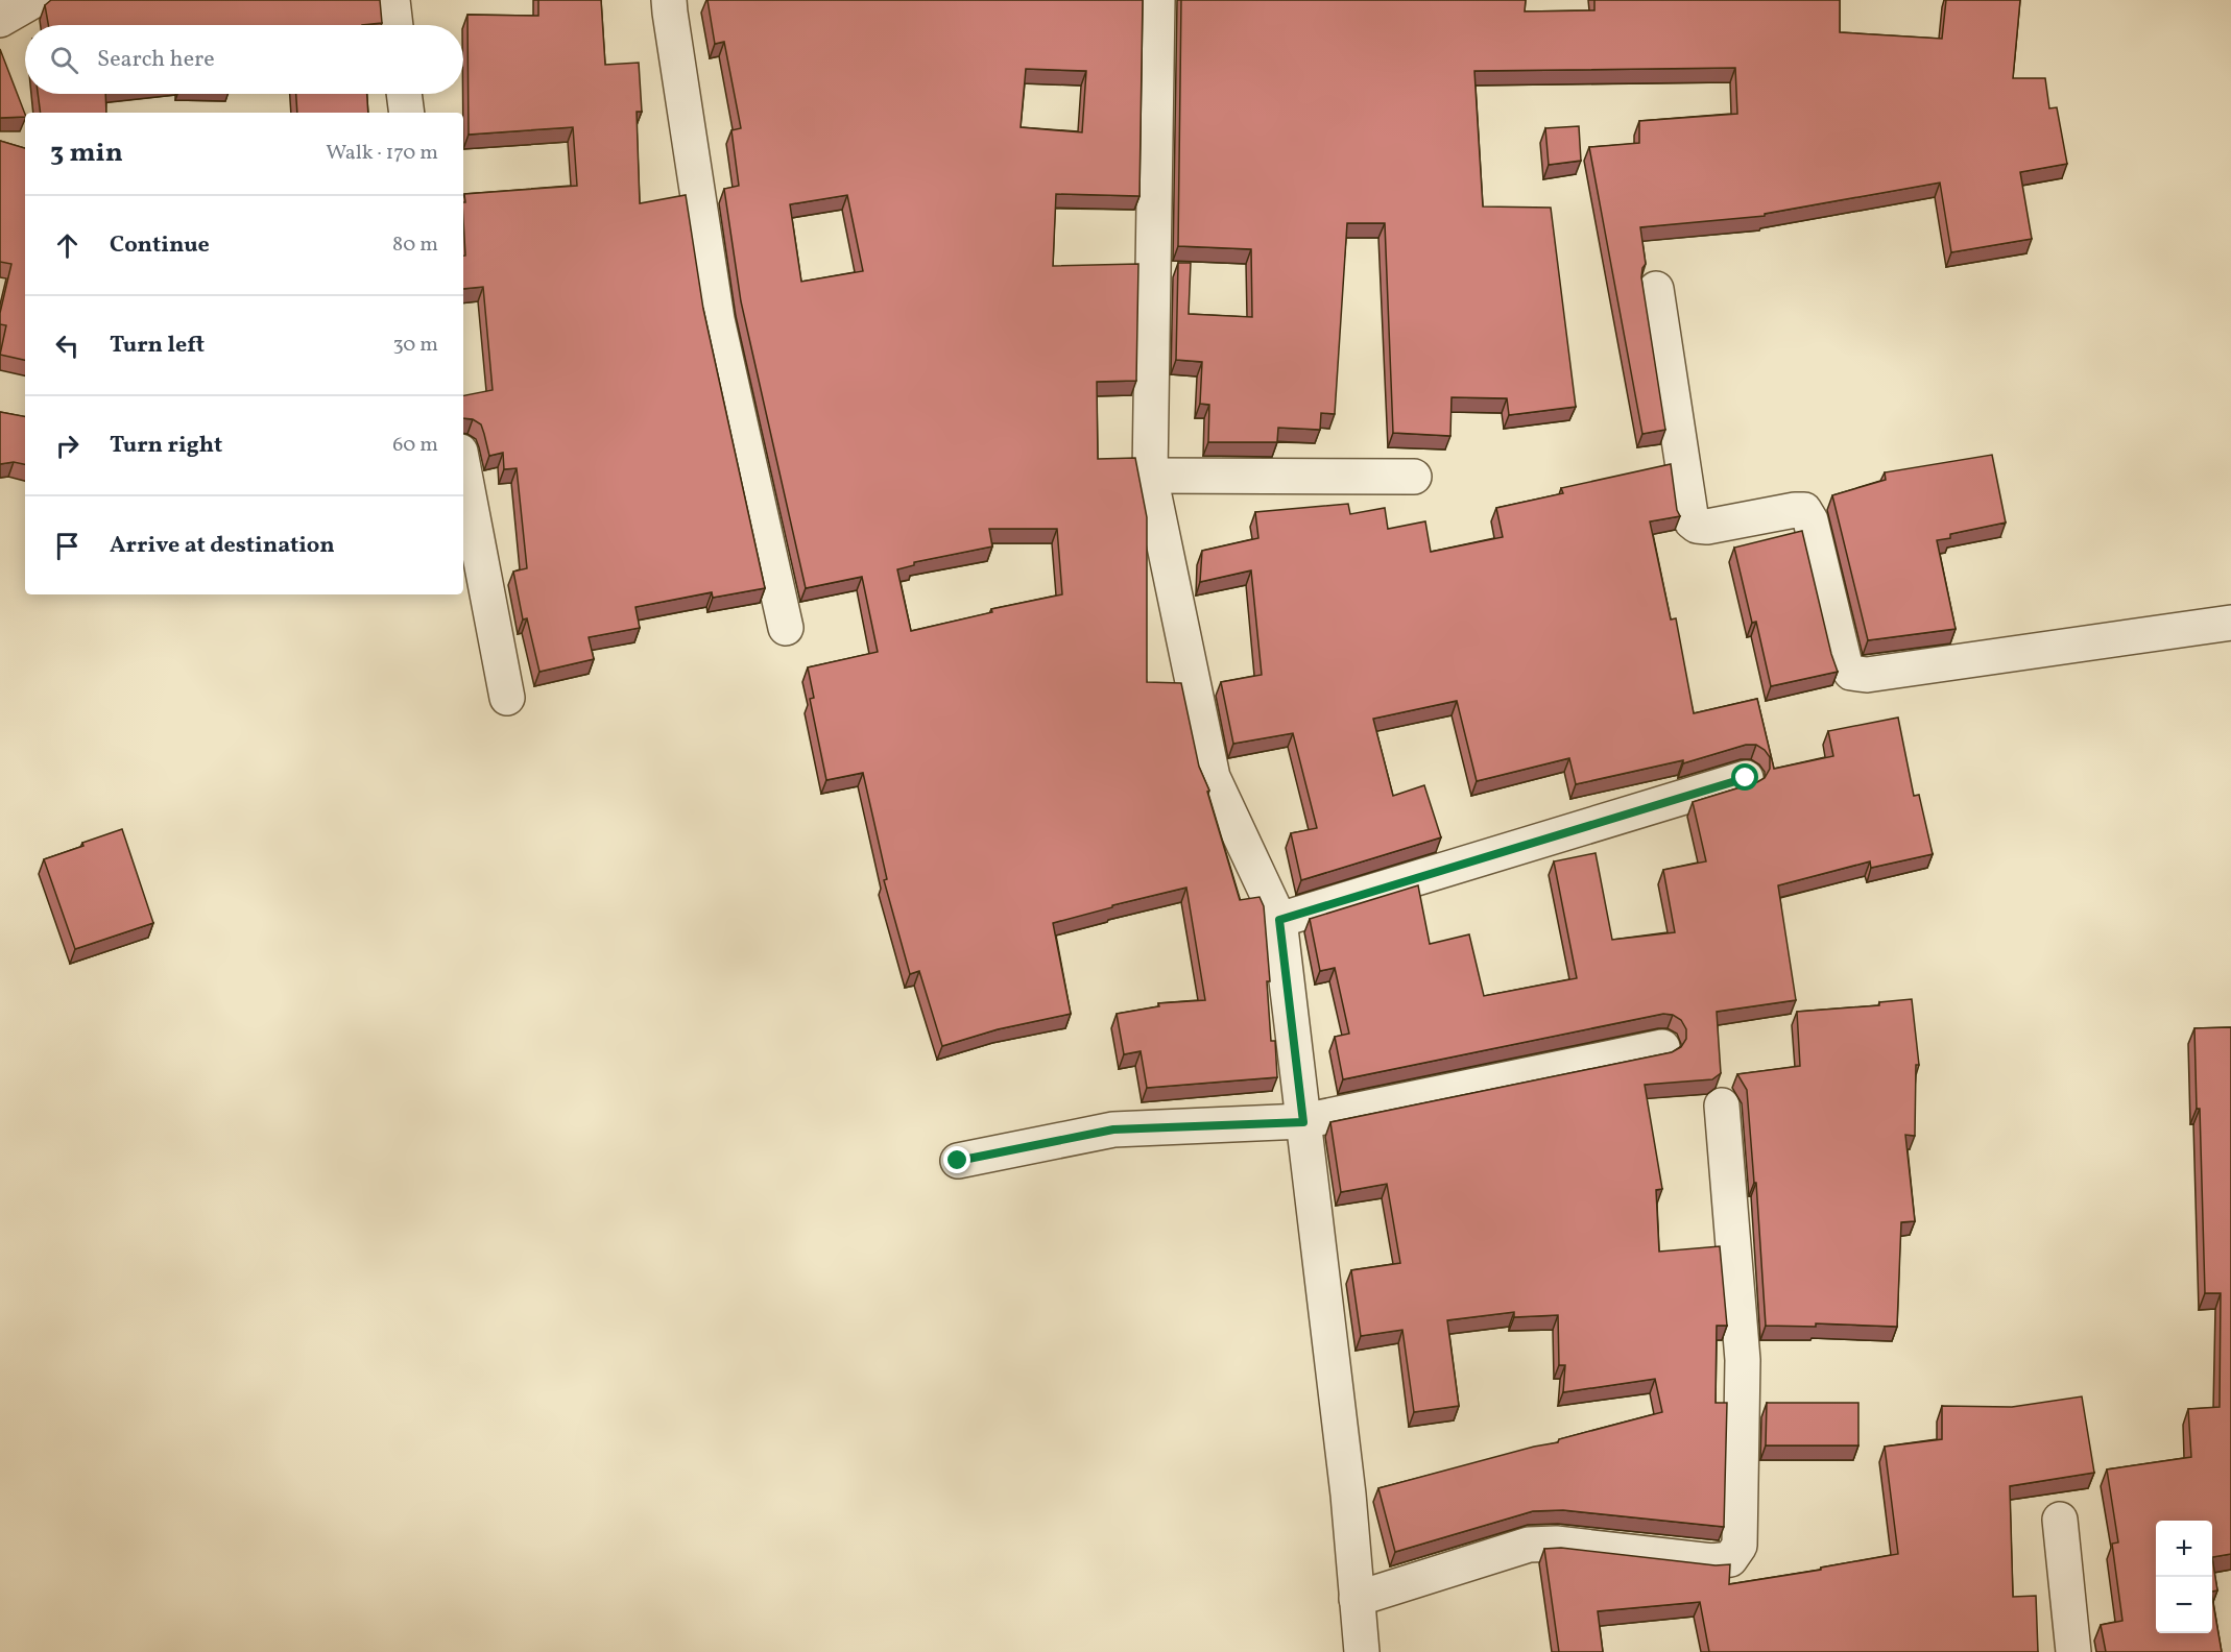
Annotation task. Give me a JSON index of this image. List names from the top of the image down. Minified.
{"page":{"search":"Search here","heading":["3 min","Walk · 170 m"],"list":[["Continue","80 m"],["Turn left","30 m"],["Turn right","60 m"],"Arrive at destination"],"map_buttons":["+","−"]}}
